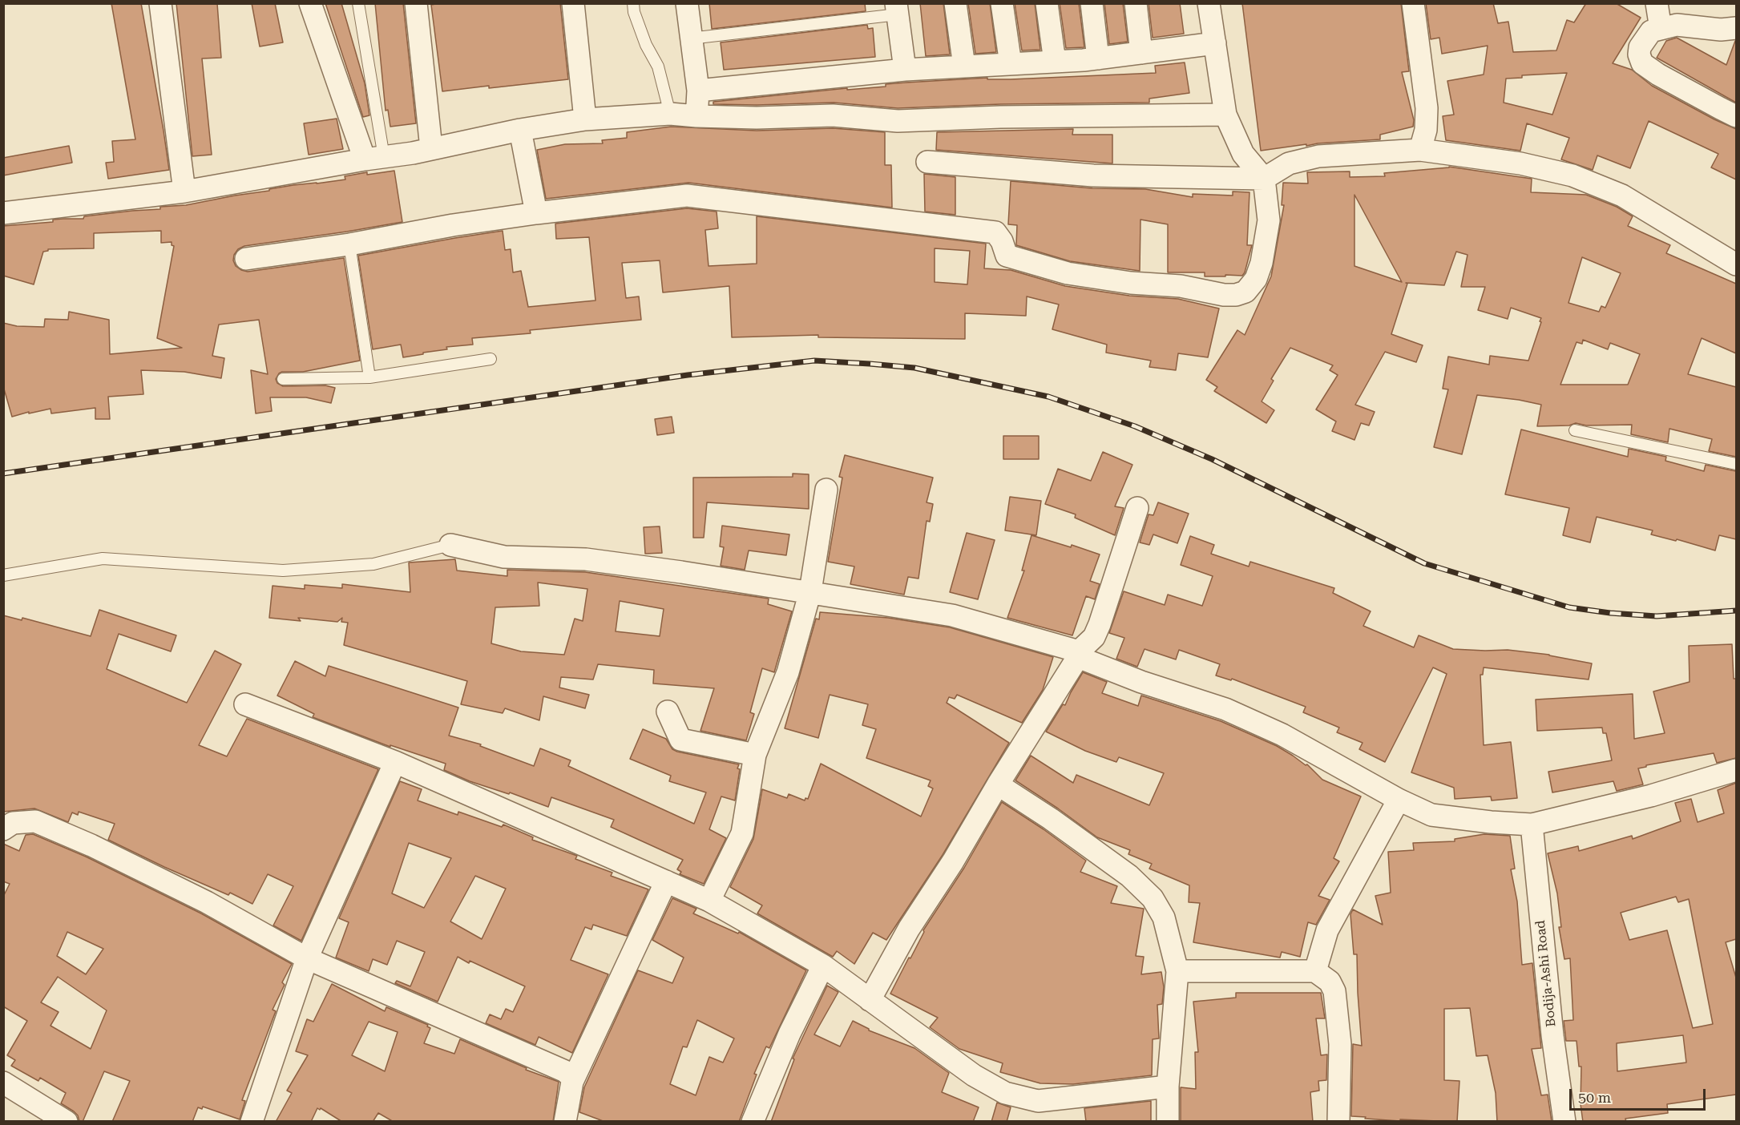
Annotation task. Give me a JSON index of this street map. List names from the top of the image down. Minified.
{"streets":{"street":["Bodija-Ashi Road"]},"scale_bar":"50 m"}
